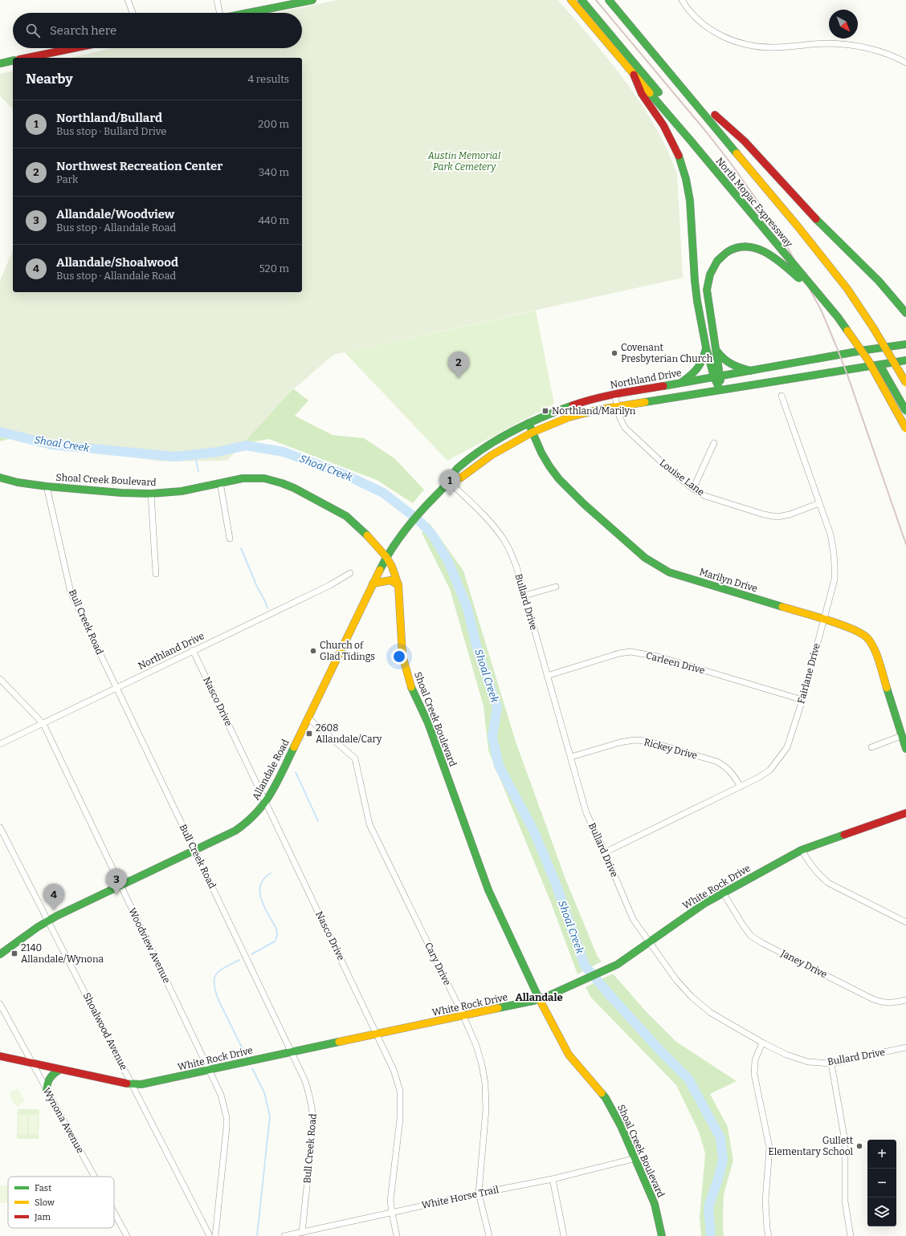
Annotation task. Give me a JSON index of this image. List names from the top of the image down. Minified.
{"streets":{"main road":["North Mopac Expressway","Northland Drive","Shoal Creek Boulevard","Marilyn Drive","Allandale Road","White Rock Drive"],"street":["Louise Lane","Bullard Drive","Bull Creek Road","Carleen Drive","Fairlane Drive","Nasco Drive","Rickey Drive","Woodview Avenue","Cary Drive","Janey Drive","Shoalwood Avenue","Wynona Avenue","White Horse Trail"]},"crossings":[["Northland Drive","Louise Lane"],["Northland Drive","Shoal Creek Boulevard"],["Northland Drive","Marilyn Drive"],["Northland Drive","Bullard Drive"],["Northland Drive","Bull Creek Road"],["Northland Drive","Nasco Drive"],["Northland Drive","Allandale Road"],["Northland Drive","Woodview Avenue"],["Louise Lane","Fairlane Drive"],["Shoal Creek Boulevard","Bull Creek Road"],["Shoal Creek Boulevard","Allandale Road"],["Shoal Creek Boulevard","White Rock Drive"],["Shoal Creek Boulevard","White Horse Trail"],["Marilyn Drive","Fairlane Drive"],["Bullard Drive","Carleen Drive"],["Bullard Drive","Fairlane Drive"],["Bullard Drive","Rickey Drive"],["Bullard Drive","White Rock Drive"],["Bull Creek Road","Allandale Road"],["Bull Creek Road","White Rock Drive"],["Bull Creek Road","White Horse Trail"],["Carleen Drive","Fairlane Drive"],["Fairlane Drive","Rickey Drive"],["Nasco Drive","Allandale Road"],["Nasco Drive","White Rock Drive"],["Nasco Drive","White Horse Trail"],["Allandale Road","Woodview Avenue"],["Allandale Road","Cary Drive"],["Allandale Road","Shoalwood Avenue"],["White Rock Drive","Woodview Avenue"],["White Rock Drive","Cary Drive"],["White Rock Drive","Janey Drive"],["White Rock Drive","Shoalwood Avenue"],["White Rock Drive","Wynona Avenue"],["Cary Drive","White Horse Trail"]],"districts":["Allandale"],"water":["Shoal Creek"],"parks":["Austin Memorial Park Cemetery"],"places":{"other":["Covenant Presbyterian Church","Church of Glad Tidings","Gullett Elementary School"],"transit":["Northland/Marilyn","2608 Allandale/Cary","2140 Allandale/Wynona"]},"legend":["Fast","Slow","Jam"],"north":"bottom right","page":{"search":"Search here","heading":["Nearby","4 results"],"list":[{"mark":"1","name":"Northland/Bullard","note":"Bus stop · Bullard Drive","value":"200 m"},{"mark":"2","name":"Northwest Recreation Center","note":"Park","value":"340 m"},{"mark":"3","name":"Allandale/Woodview","note":"Bus stop · Allandale Road","value":"440 m"},{"mark":"4","name":"Allandale/Shoalwood","note":"Bus stop · Allandale Road","value":"520 m"}],"pins":["2","1","3","4"],"map_buttons":["+","−"]}}
